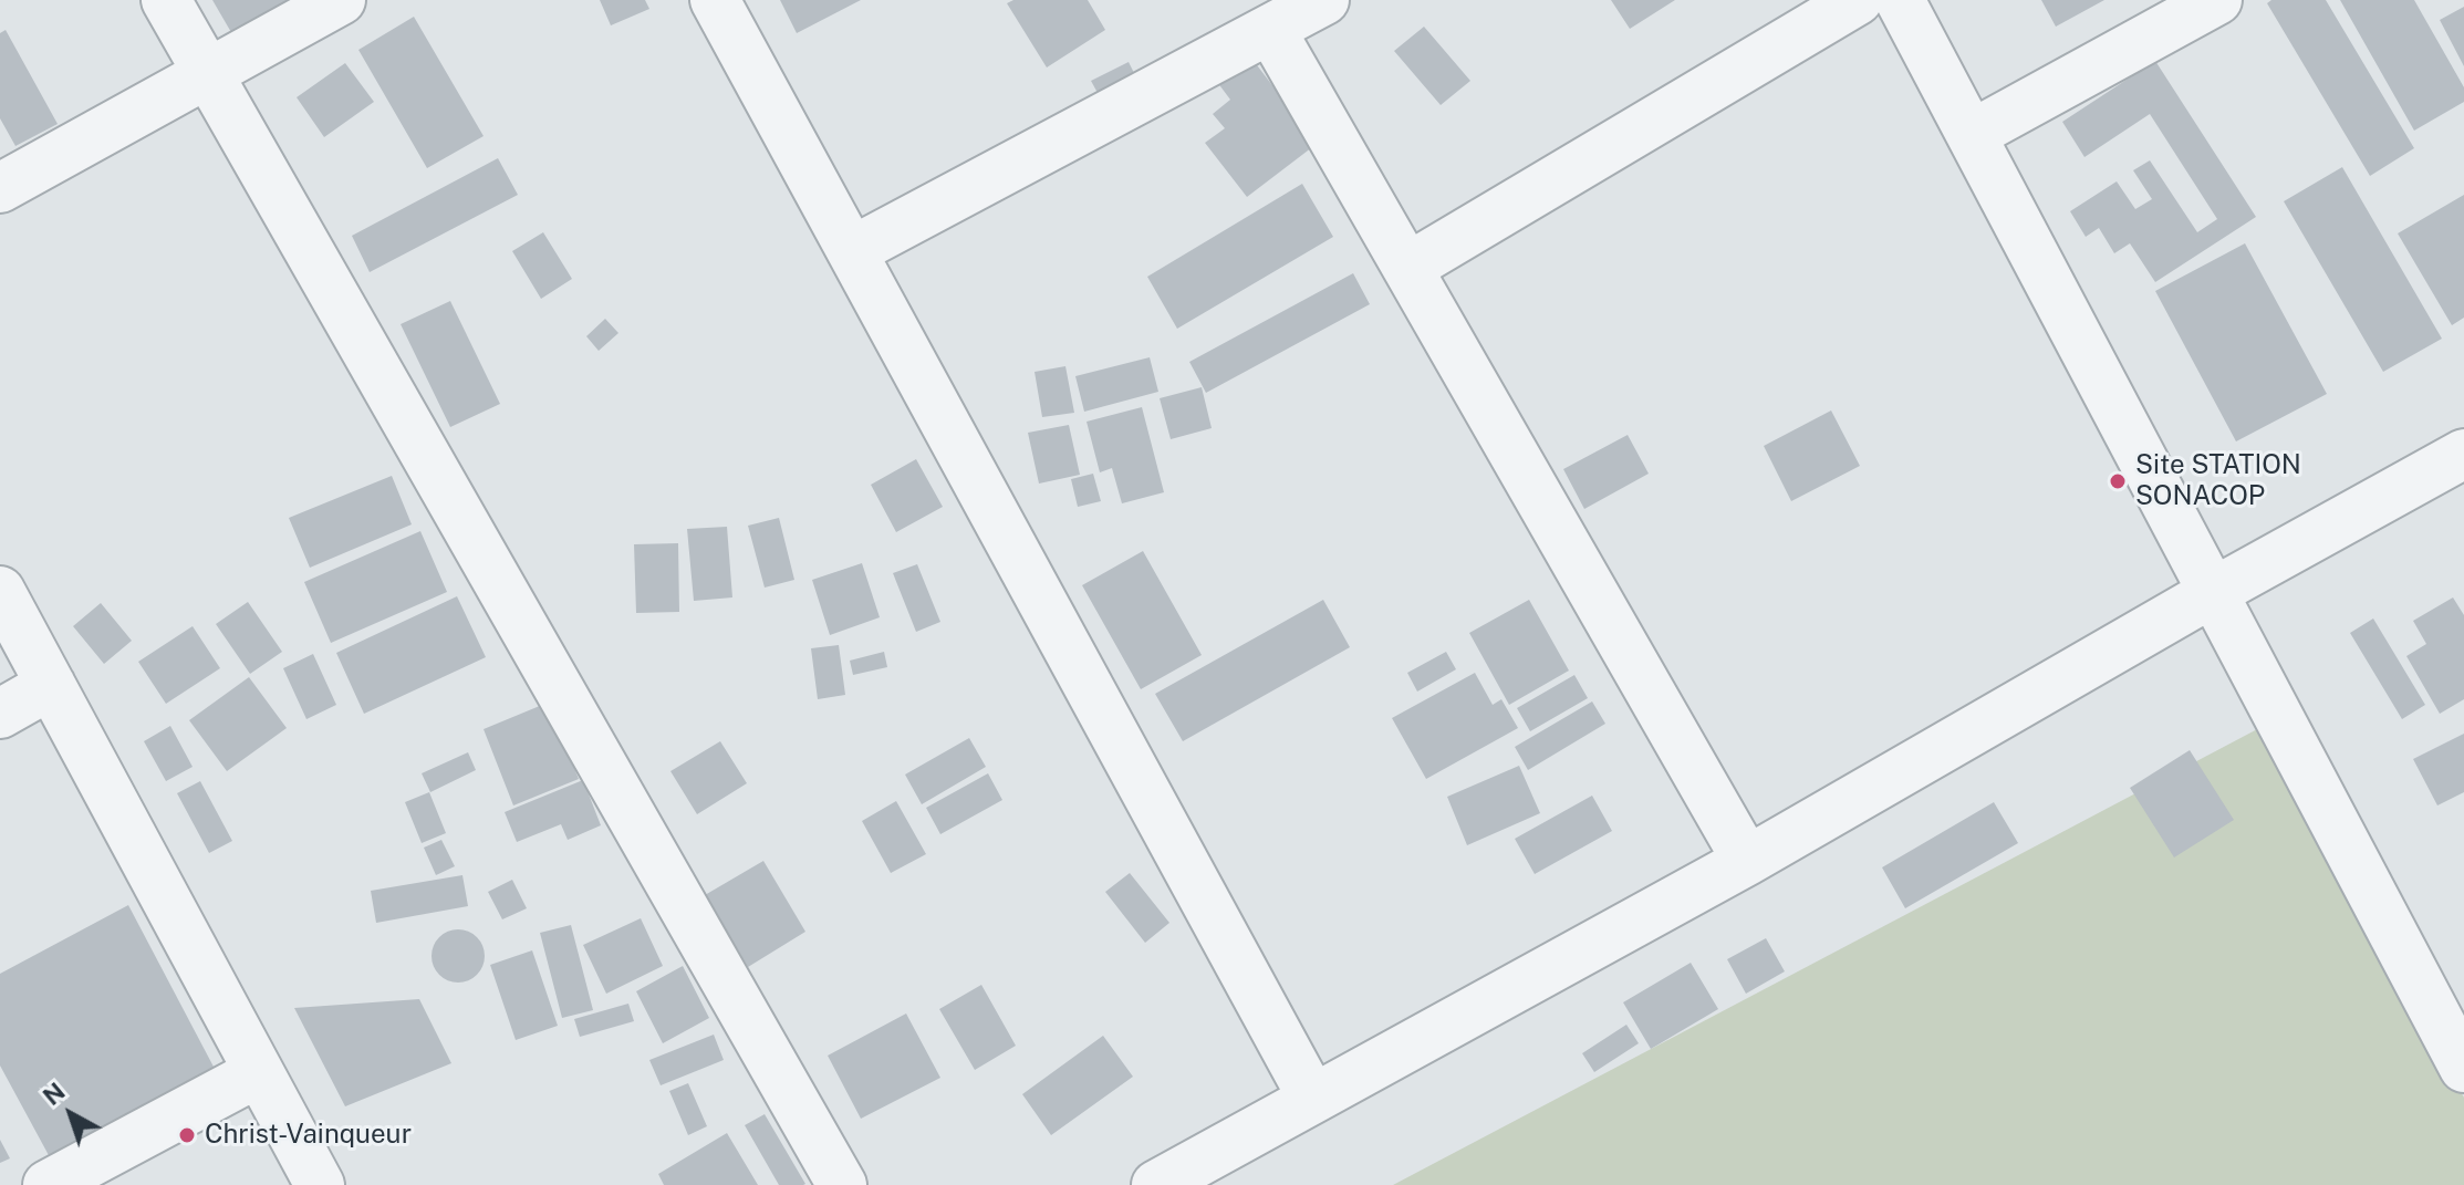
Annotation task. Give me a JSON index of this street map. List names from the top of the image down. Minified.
{"places":["Site STATION SONACOP","Christ-Vainqueur"],"north":"top left"}
